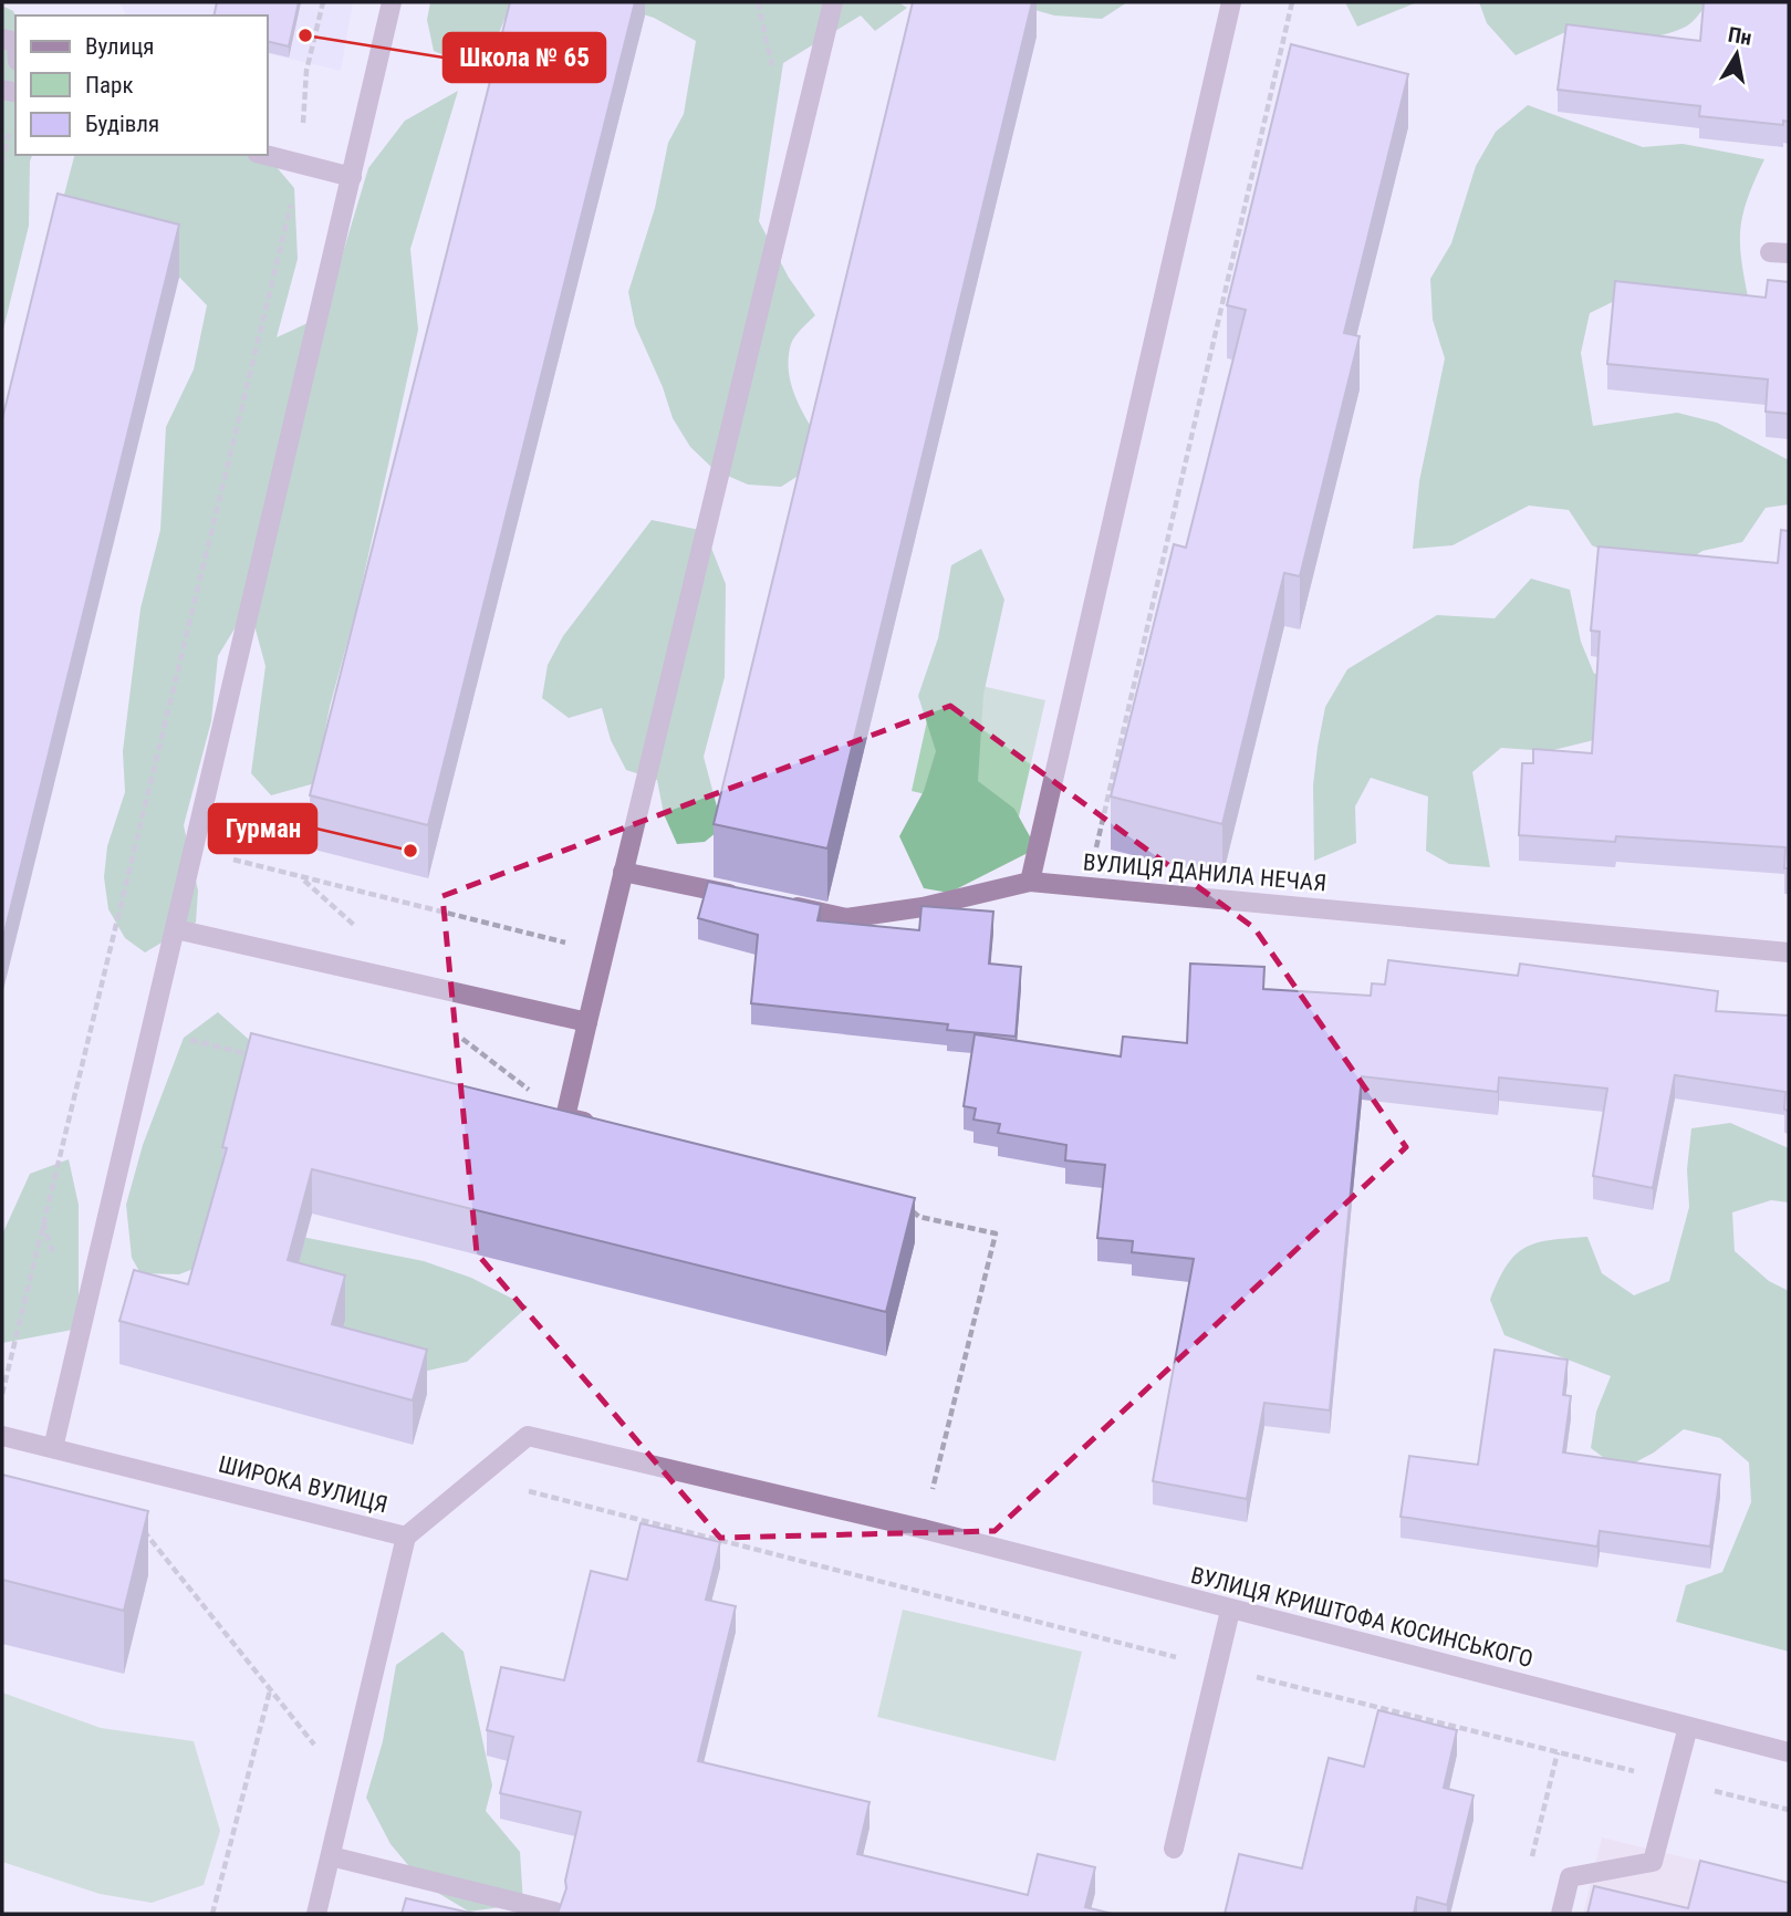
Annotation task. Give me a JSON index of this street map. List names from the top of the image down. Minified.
{"streets":{"street":["ВУЛИЦЯ ДАНИЛА НЕЧАЯ","ШИРОКА ВУЛИЦЯ","ВУЛИЦЯ КРИШТОФА КОСИНСЬКОГО"]},"crossings":[["ШИРОКА ВУЛИЦЯ","ВУЛИЦЯ КРИШТОФА КОСИНСЬКОГО"]],"places":["Школа № 65","Гурман"],"legend":["Вулиця","Парк","Будівля"],"north":"top"}
